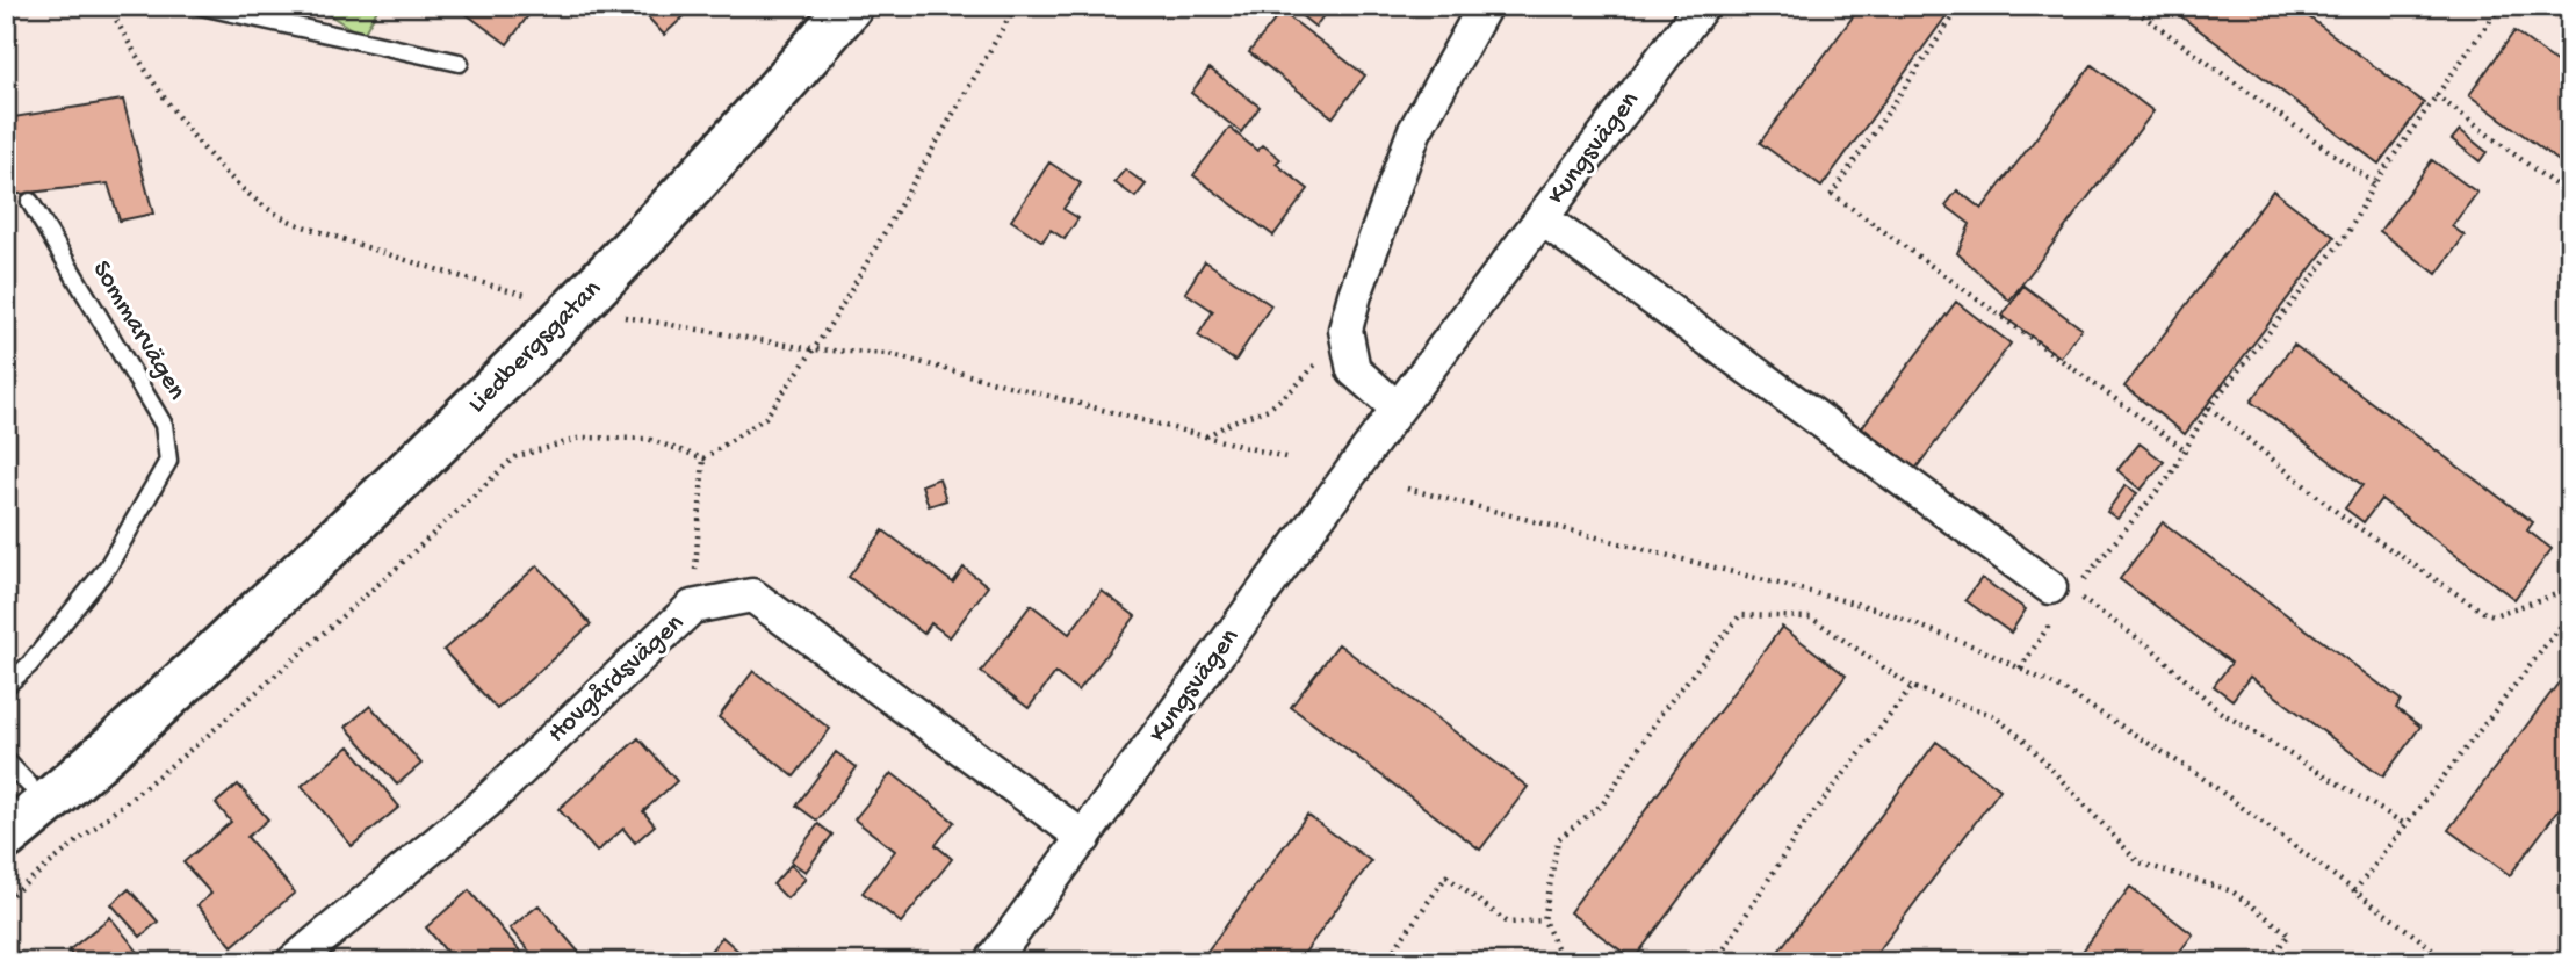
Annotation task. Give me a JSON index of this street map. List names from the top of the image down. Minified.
{"streets":{"street":["Kungsvägen","Liedbergsgatan","Hovgårdsvägen"],"lane":["Sommarvägen"]},"crossings":[["Kungsvägen","Hovgårdsvägen"]]}
